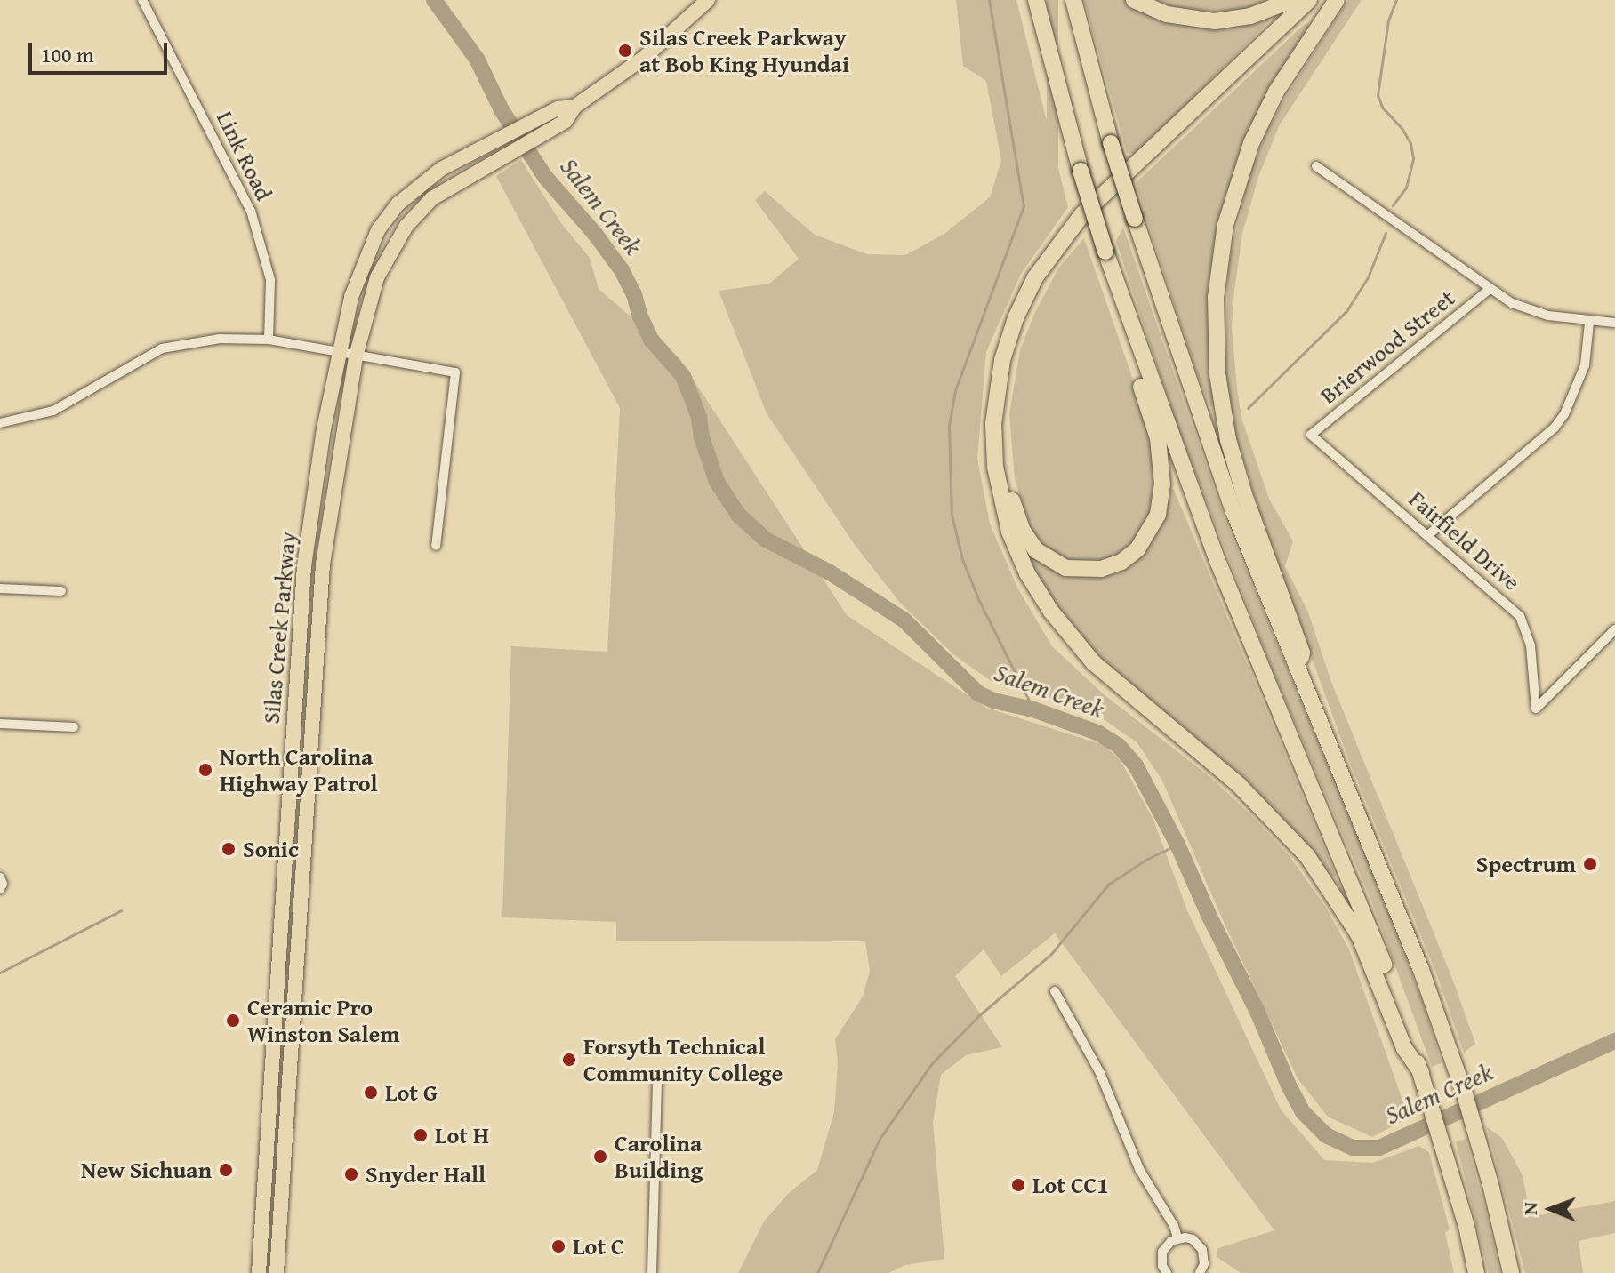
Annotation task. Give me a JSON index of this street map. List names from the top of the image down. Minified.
{"streets":{"main road":["Silas Creek Parkway"],"street":["Link Road","Brierwood Street","Fairfield Drive"]},"crossings":[["Brierwood Street","Fairfield Drive"]],"water":["Salem Creek"],"places":["Silas Creek Parkway at Bob King Hyundai","North Carolina Highway Patrol","Sonic","Spectrum","Ceramic Pro Winston Salem","Forsyth Technical Community College","Lot G","Lot H","Carolina Building","New Sichuan","Snyder Hall","Lot CC1","Lot C"],"scale_bar":"100 m","north":"left"}
